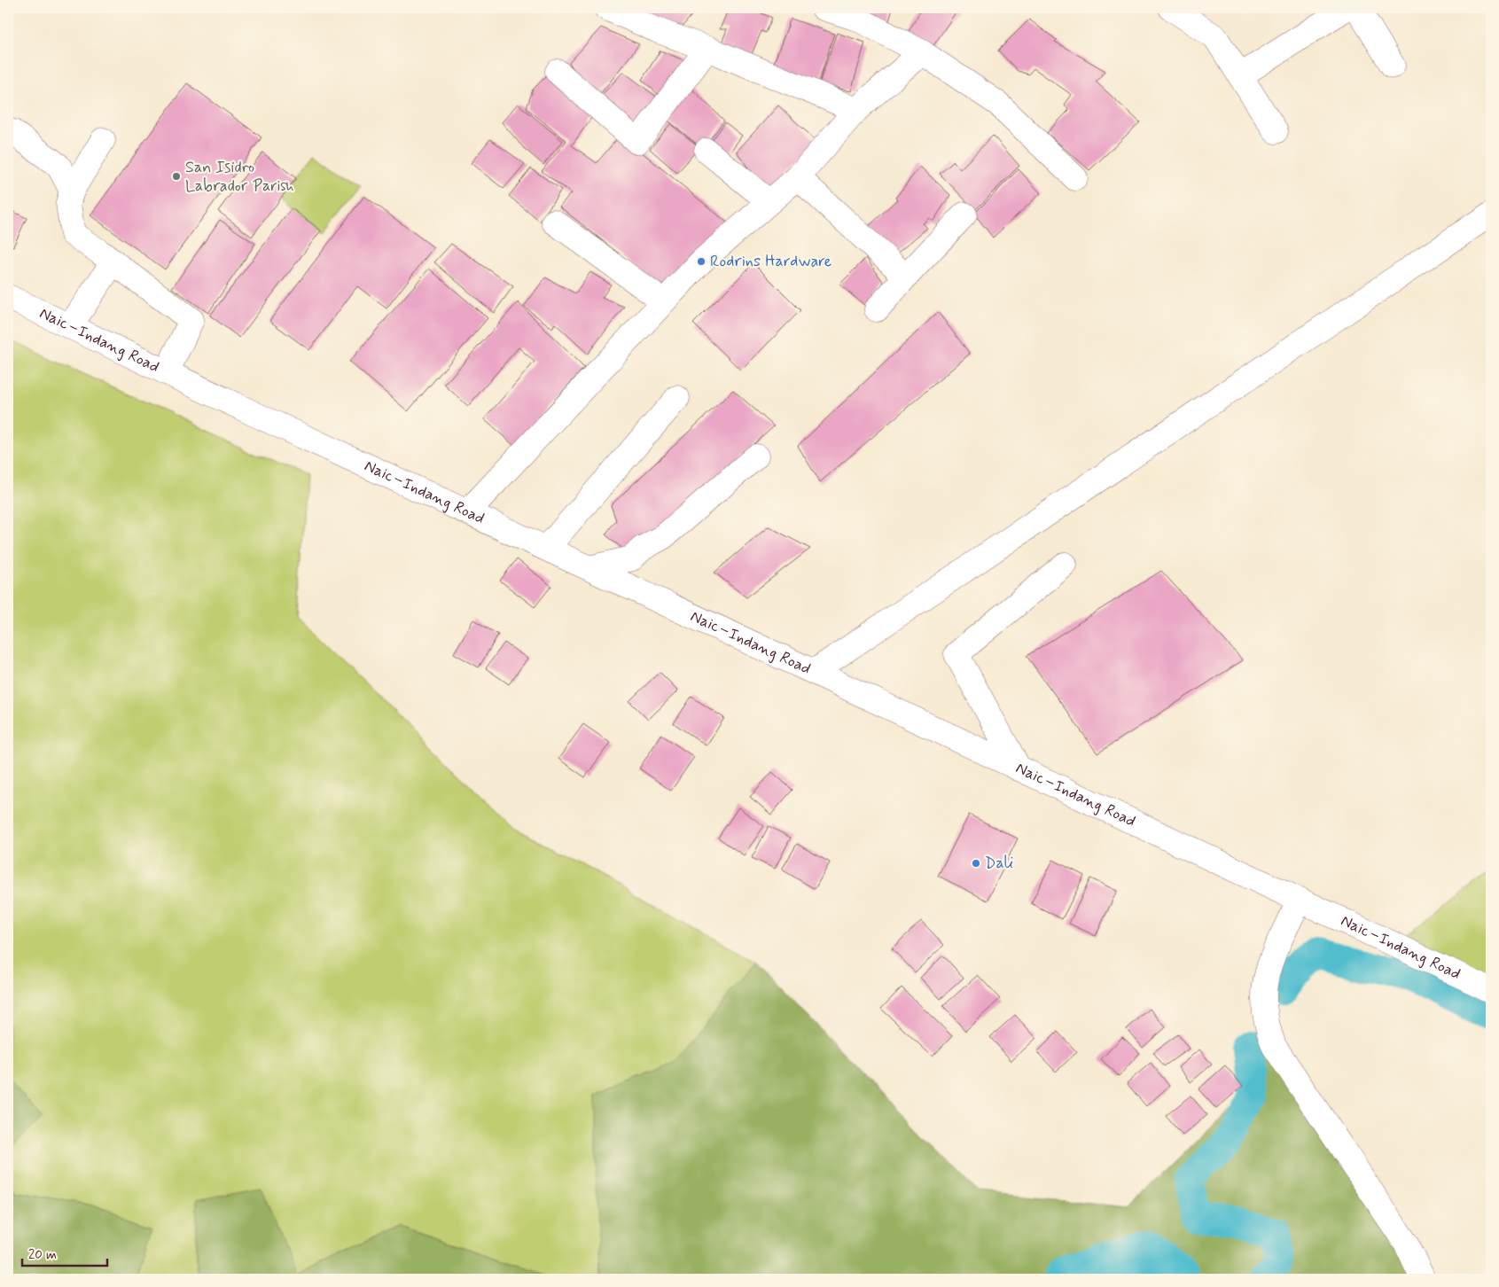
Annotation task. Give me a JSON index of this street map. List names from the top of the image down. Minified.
{"streets":{"street":["Naic–Indang Road"]},"places":["San Isidro Labrador Parish","Rodrins Hardware","Dali"],"scale_bar":"20 m"}
